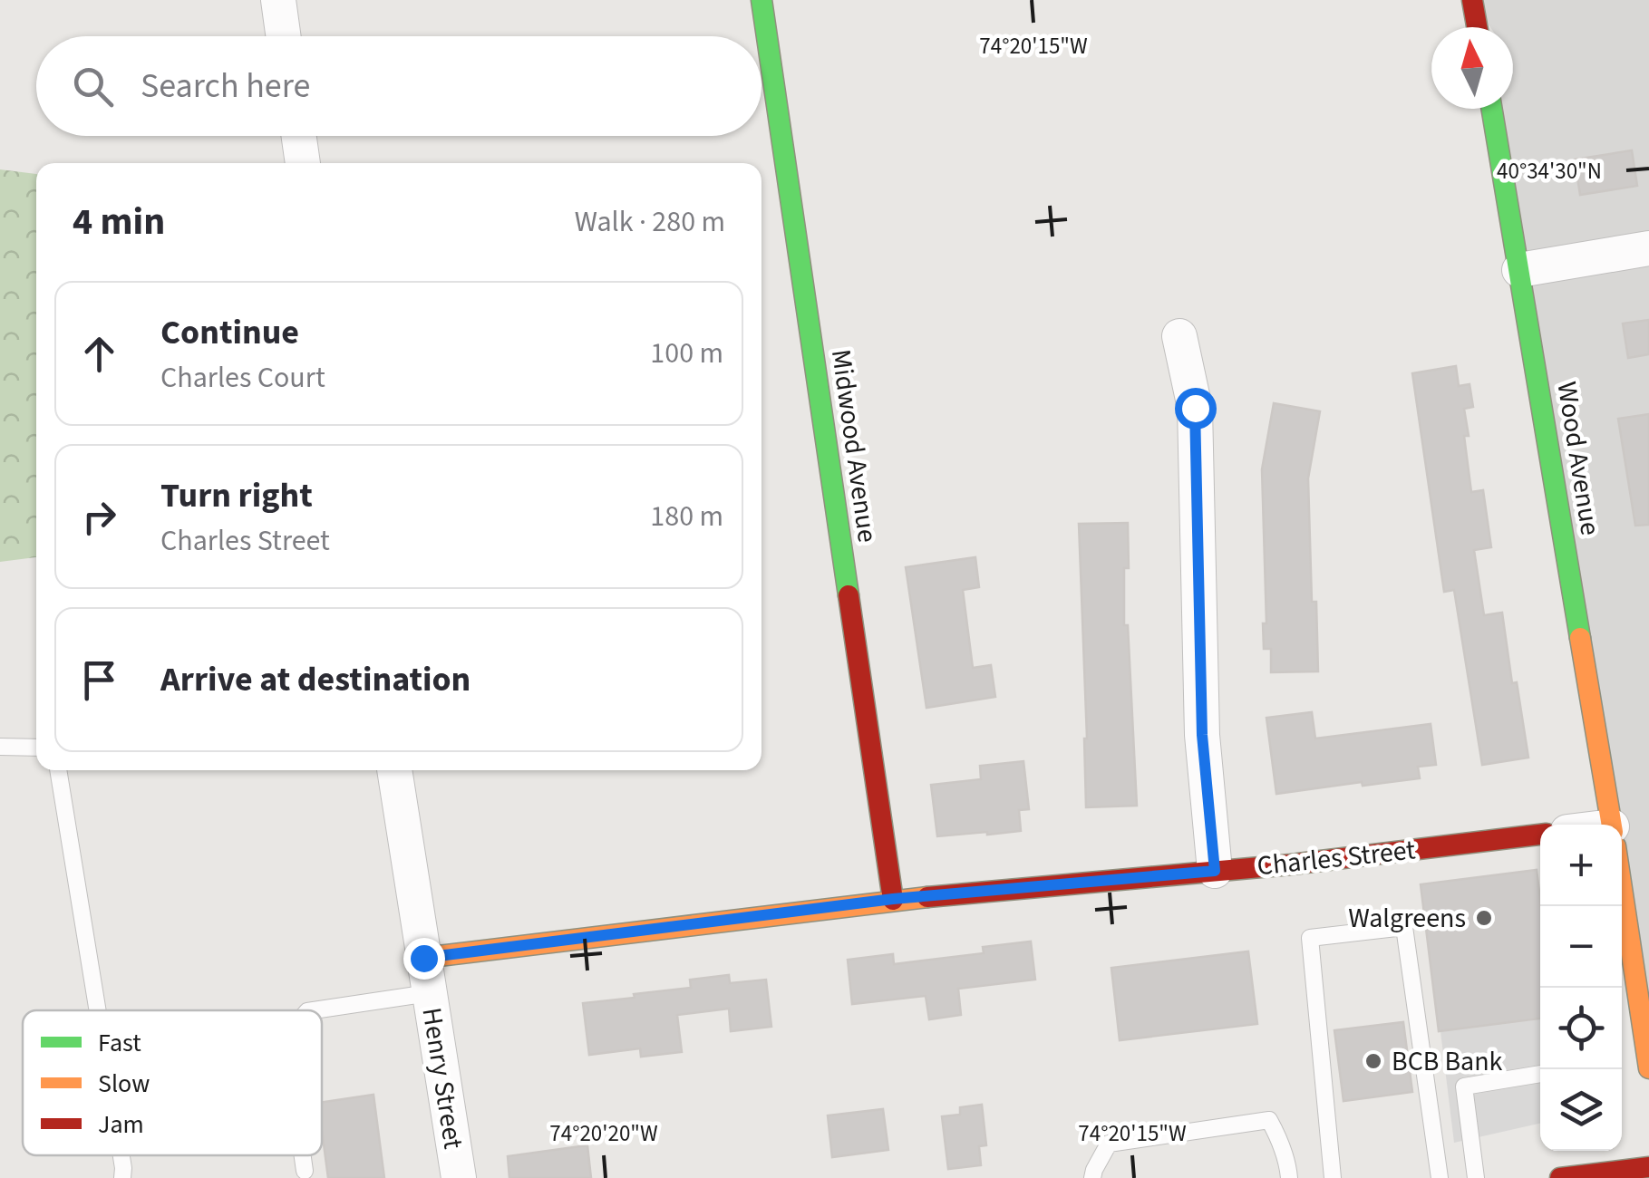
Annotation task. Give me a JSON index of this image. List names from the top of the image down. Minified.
{"streets":{"street":["Midwood Avenue","Wood Avenue","Charles Street","Henry Street"]},"crossings":[["Midwood Avenue","Charles Street"],["Charles Street","Henry Street"]],"places":["Walgreens","BCB Bank"],"legend":["Fast","Slow","Jam"],"north":"top","page":{"search":"Search here","heading":["4 min","Walk · 280 m"],"list":[["Continue","Charles Court","100 m"],["Turn right","Charles Street","180 m"],"Arrive at destination"],"map_buttons":["+","−"]},"coordinates":["74°20'15\"W","40°34'30\"N","74°20'20\"W"]}
